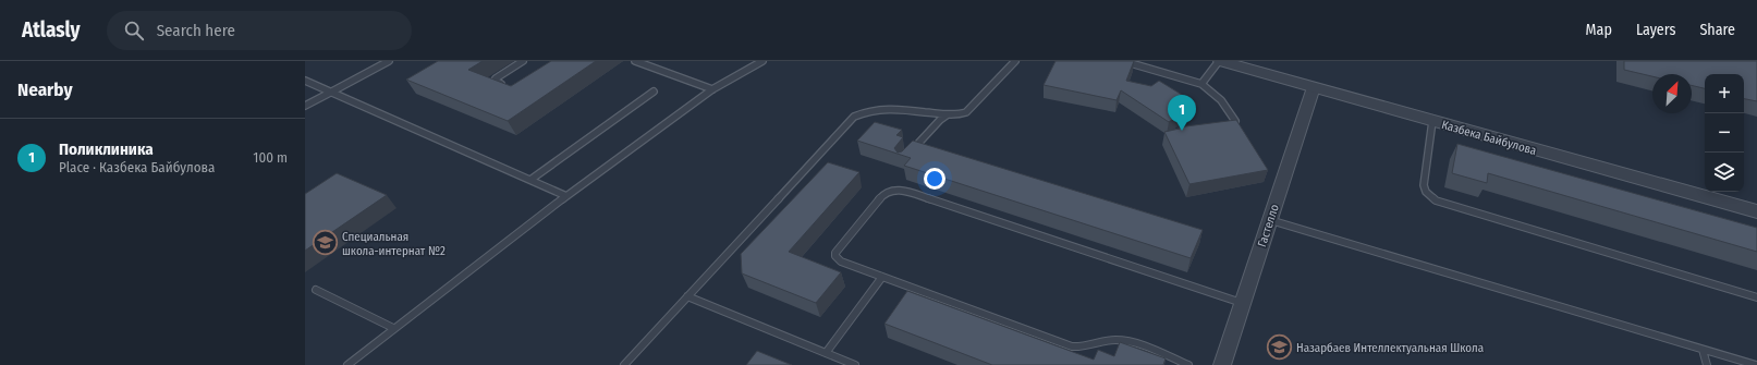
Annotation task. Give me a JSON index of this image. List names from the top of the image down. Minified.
{"streets":{"street":["Казбека Байбулова","Гастелло"]},"crossings":[["Казбека Байбулова","Гастелло"]],"places":{"school or university":["Специальная школа-интернат №2","Назарбаев Интеллектуальная Школа"]},"north":"top right","page":{"header":"Atlasly","search":"Search here","nav":["Map","Layers","Share"],"heading":"Nearby","map_buttons":["+","−"],"pins":"1","list":[{"mark":"1","name":"Поликлиника","note":"Place · Казбека Байбулова","value":"100 m"}]}}
